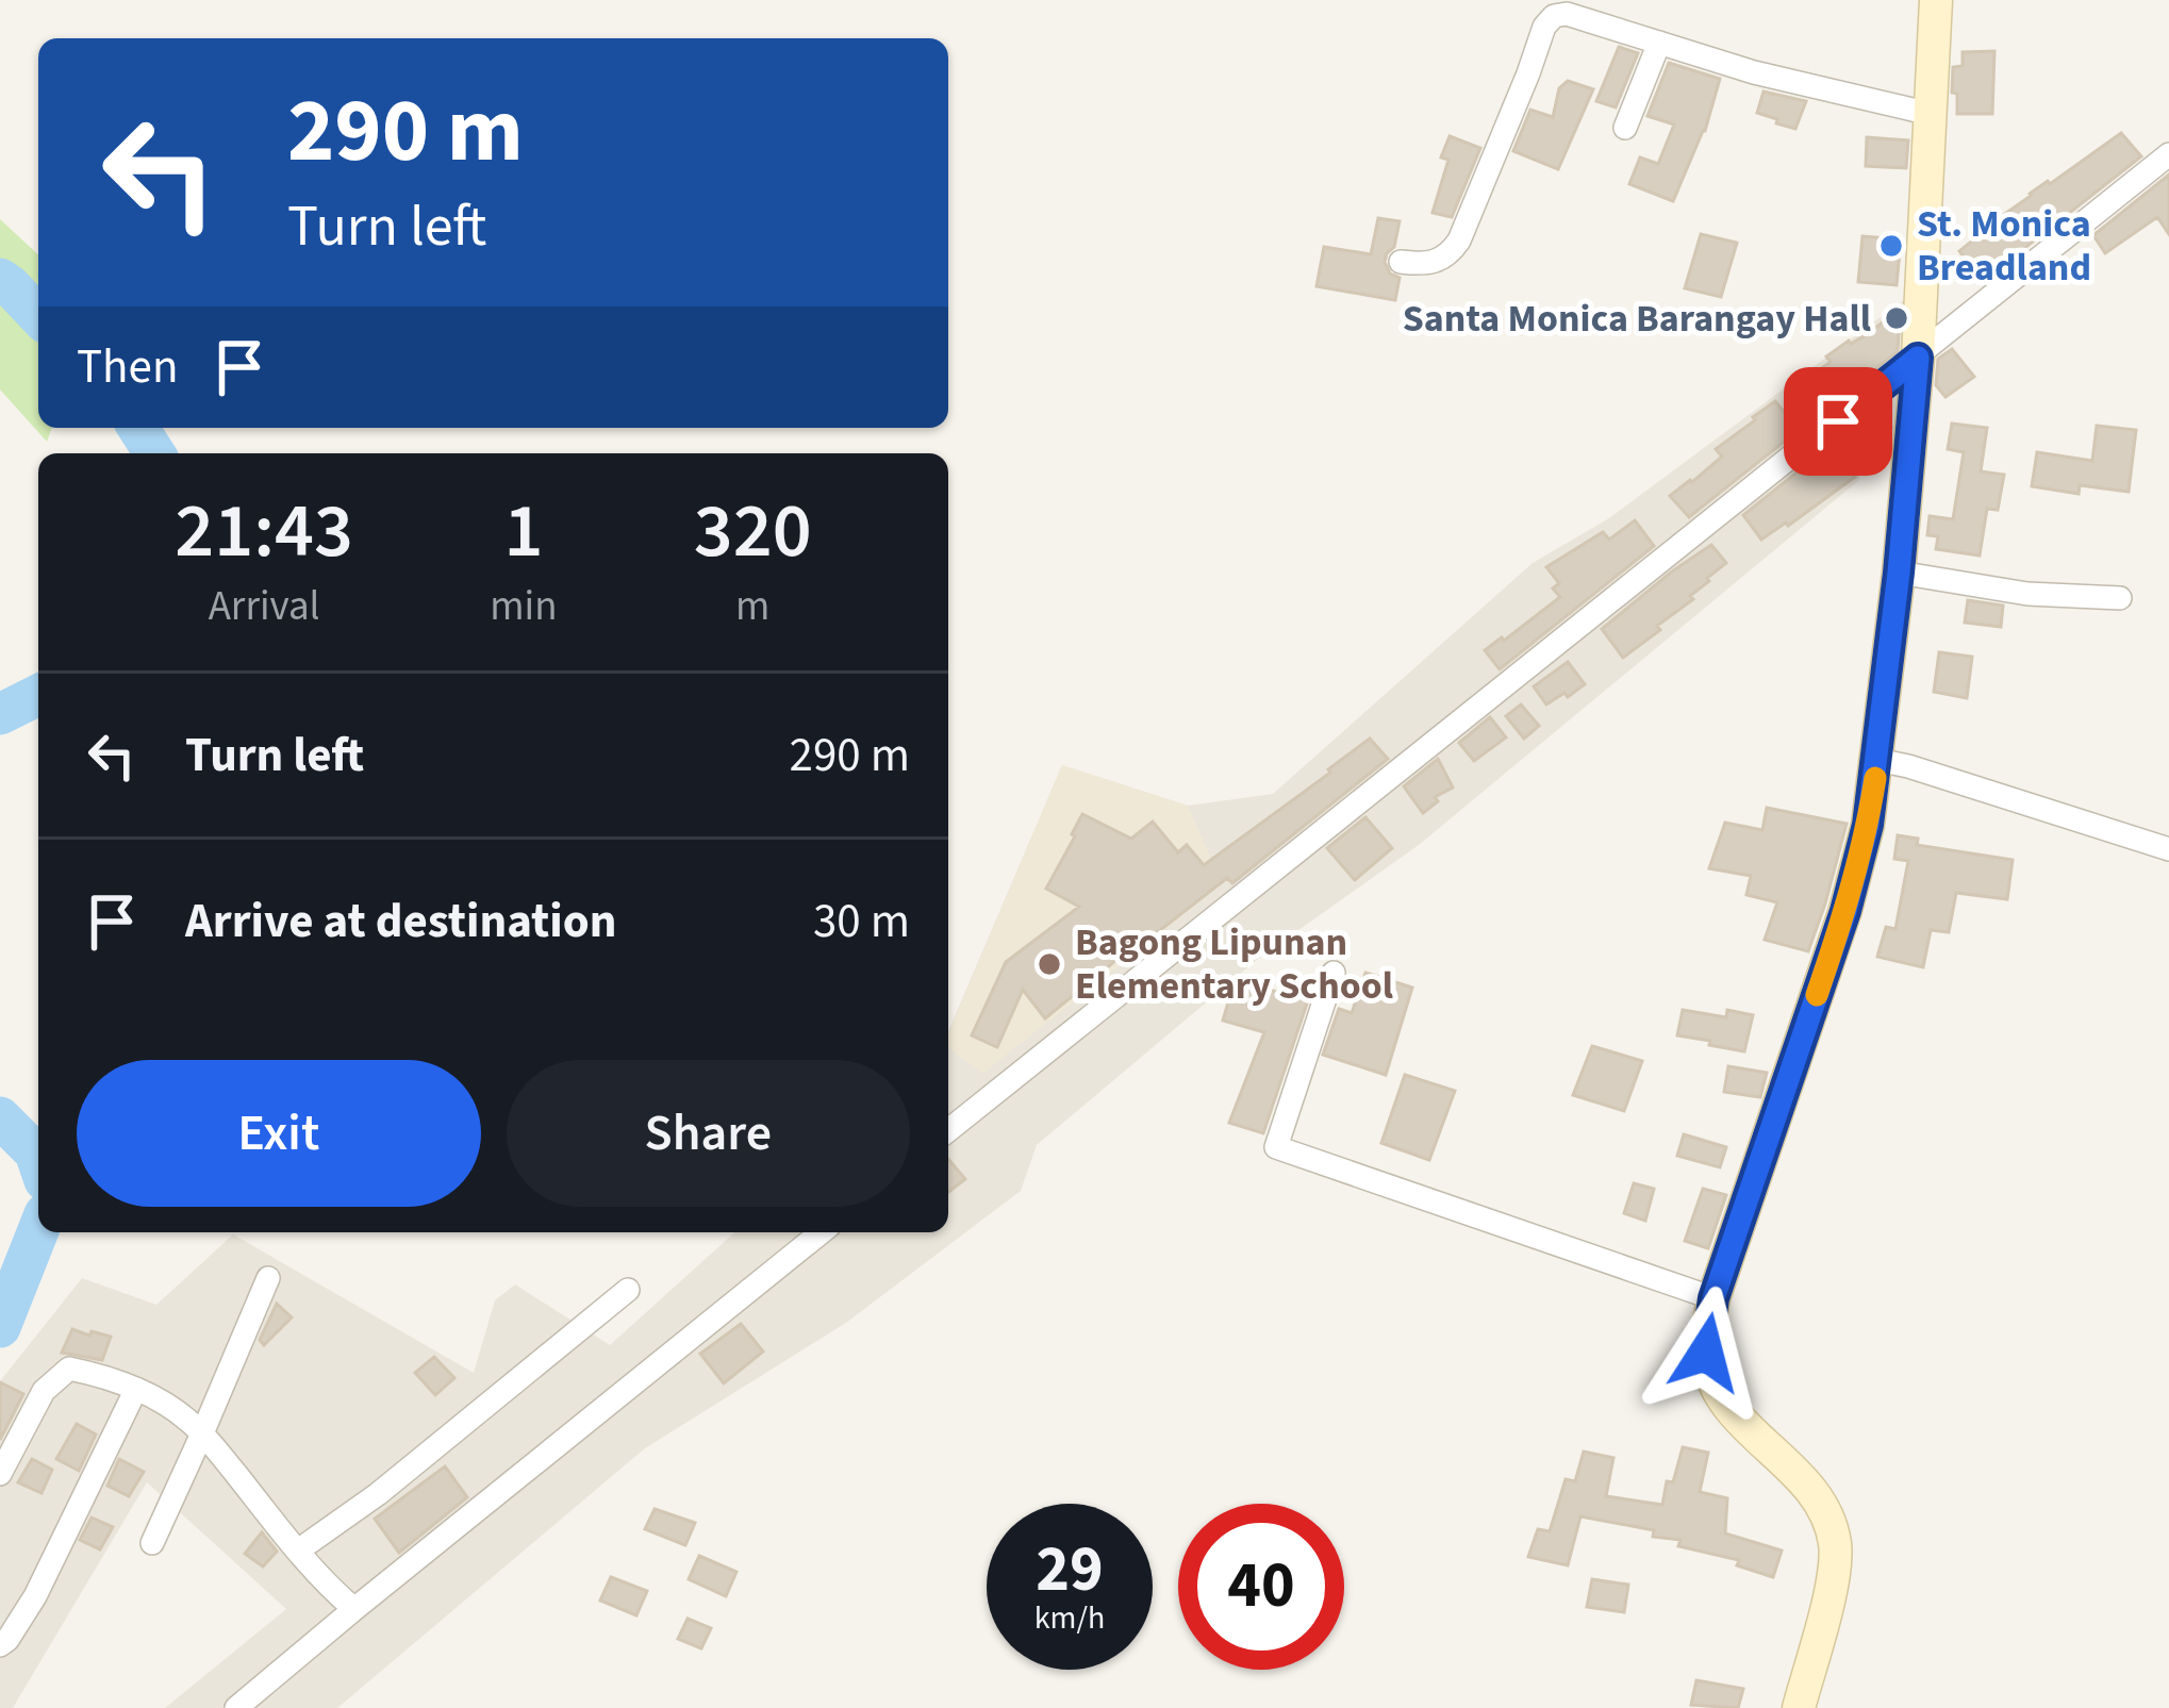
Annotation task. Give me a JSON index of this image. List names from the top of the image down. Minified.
{"places":["St. Monica Breadland","Santa Monica Barangay Hall","Bagong Lipunan Elementary School"],"page":{"turn":["290 m","Turn left"],"then":"Then","eta":["21:43","Arrival","1","min","320","m"],"list":[{"name":"Turn left","value":"290 m"},{"name":"Arrive at destination","value":"30 m"}],"buttons":["Exit","Share"],"speed":"29 km/h","limit":"40"}}
